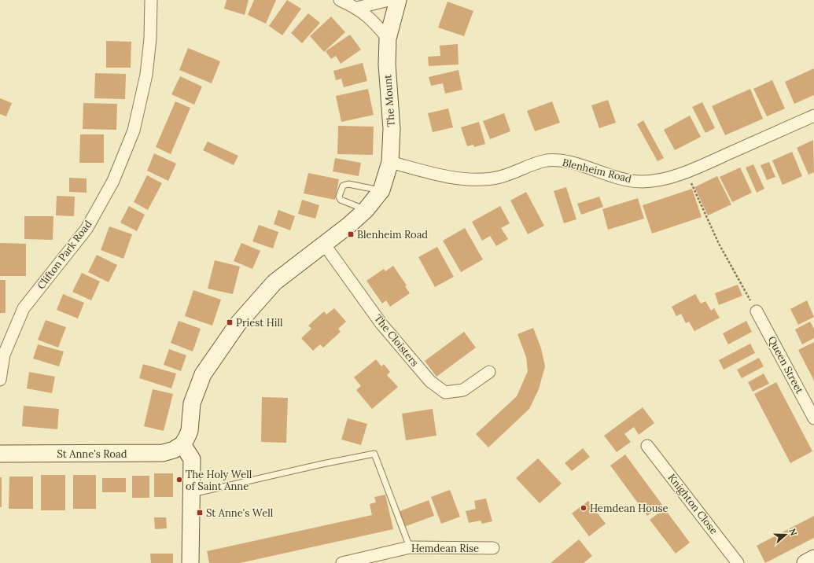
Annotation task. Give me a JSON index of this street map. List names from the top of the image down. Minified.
{"streets":{"street":["The Mount","Blenheim Road","Clifton Park Road","The Cloisters","Queen Street","St Anne's Road","Knighton Close","Hemdean Rise"]},"crossings":[["The Mount","Blenheim Road"]],"places":{"transit":["Blenheim Road","Priest Hill","St Anne's Well"],"other":["The Holy Well of Saint Anne","Hemdean House"]},"north":"right"}
